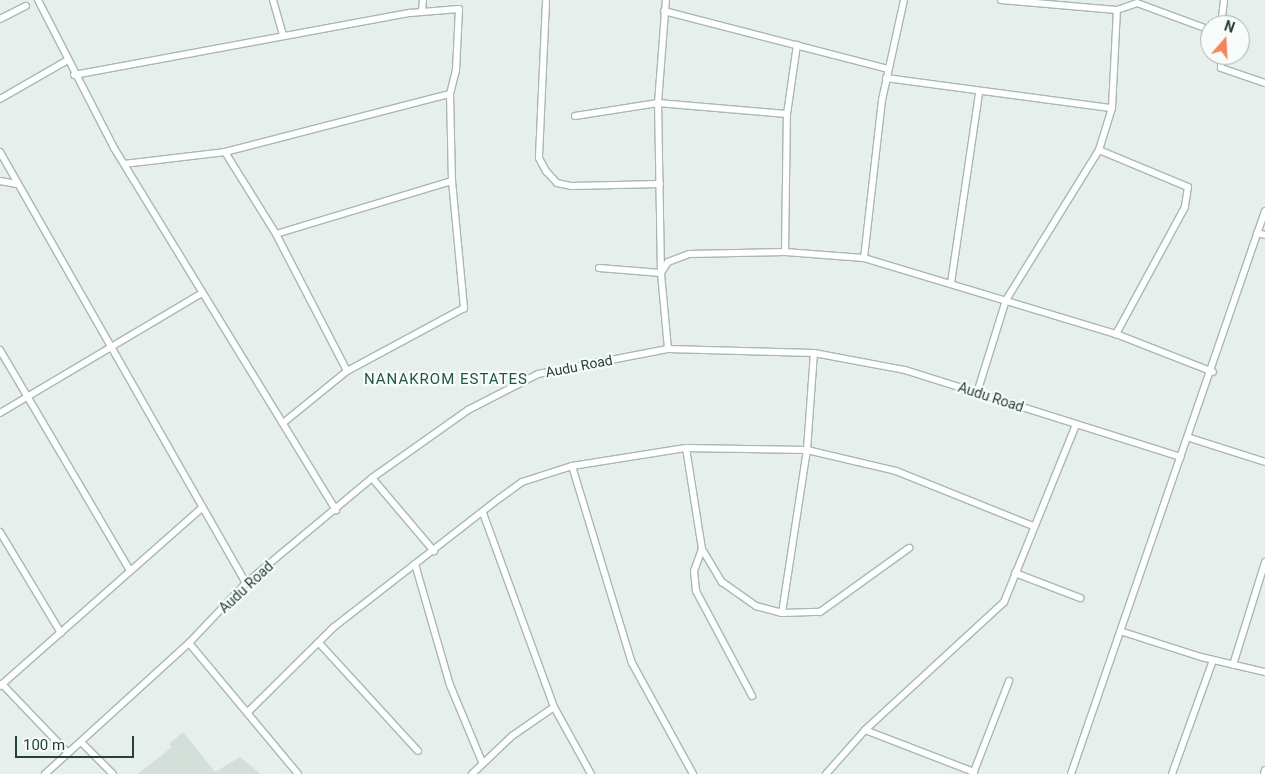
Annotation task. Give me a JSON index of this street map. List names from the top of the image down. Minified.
{"streets":{"street":["Audu Road"]},"districts":["NANAKROM ESTATES"],"scale_bar":"100 m","north":"top"}
